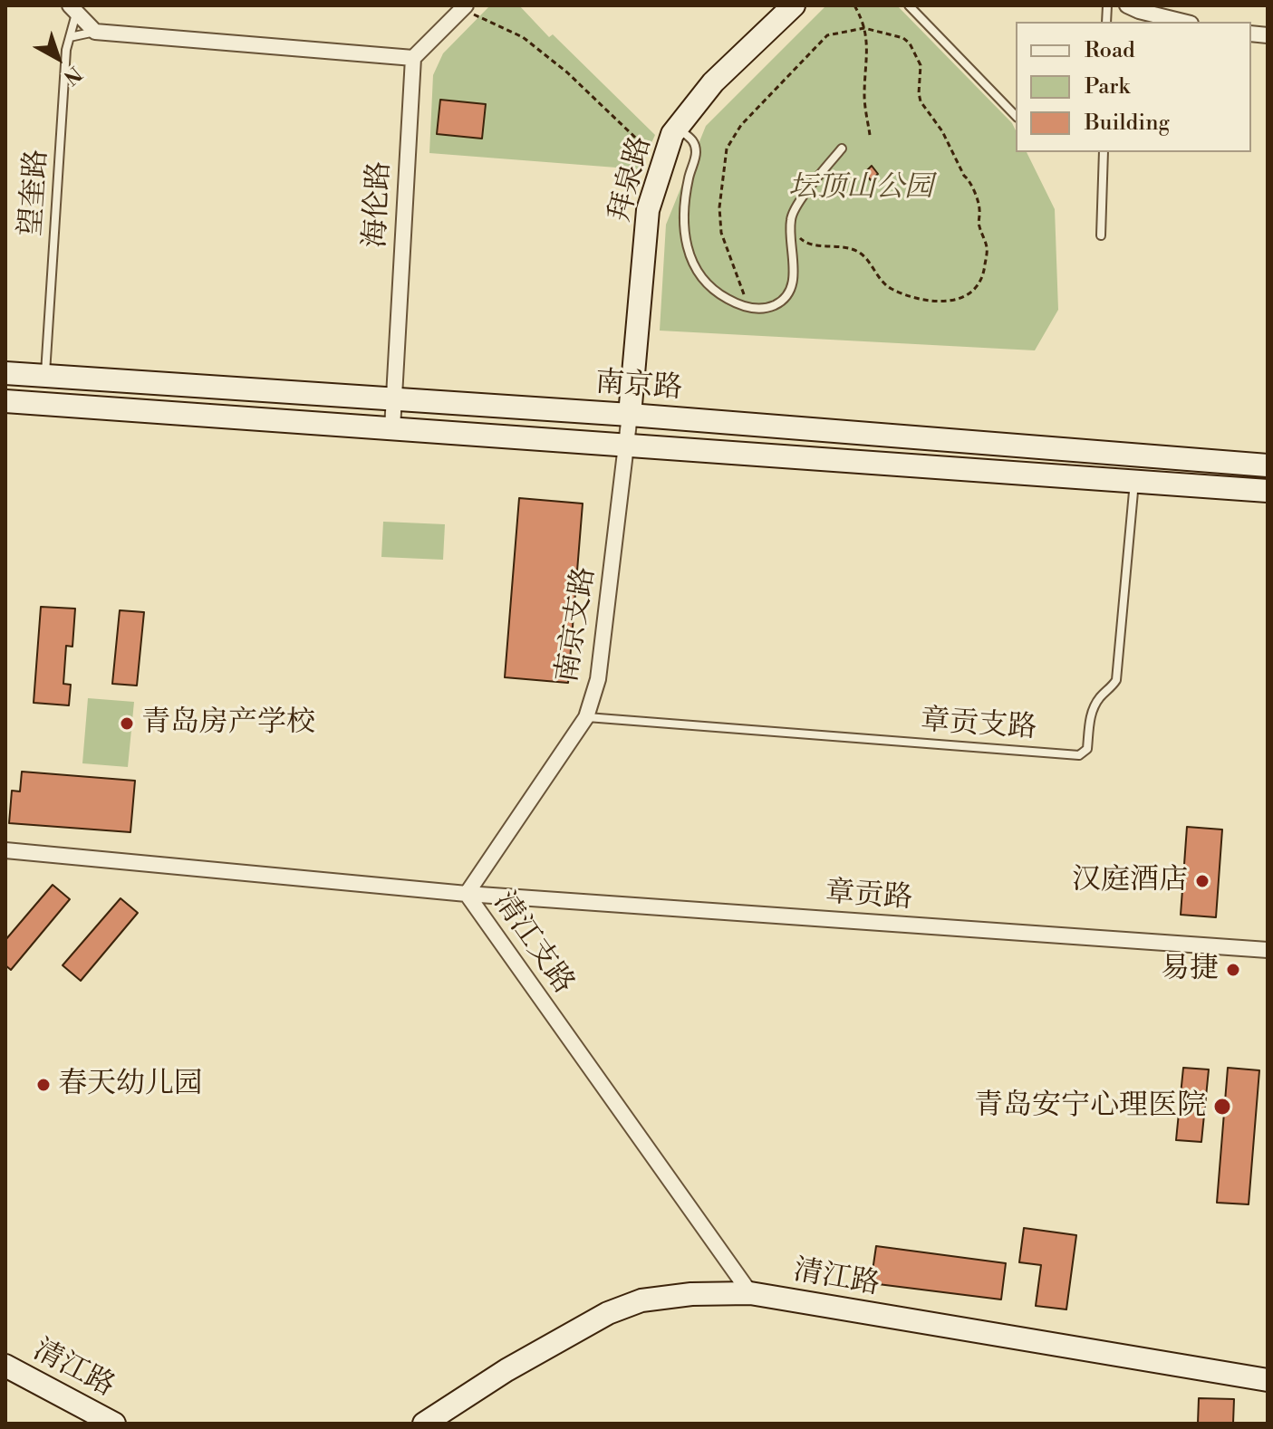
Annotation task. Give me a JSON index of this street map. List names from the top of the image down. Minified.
{"streets":{"main road":["拜泉路","南京路","清江路"],"street":["海伦路","南京支路","章贡路","清江支路"],"lane":["望奎路","章贡支路"]},"crossings":[["拜泉路","南京路"],["拜泉路","南京支路"],["望奎路","南京路"],["海伦路","南京路"],["南京路","南京支路"],["南京路","章贡支路"],["南京支路","章贡支路"],["南京支路","章贡路"],["南京支路","清江支路"],["章贡路","清江支路"],["清江支路","清江路"]],"parks":["坛顶山公园"],"places":["青岛房产学校","汉庭酒店","易捷","春天幼儿园","青岛安宁心理医院"],"legend":["Road","Park","Building"],"north":"bottom right"}
